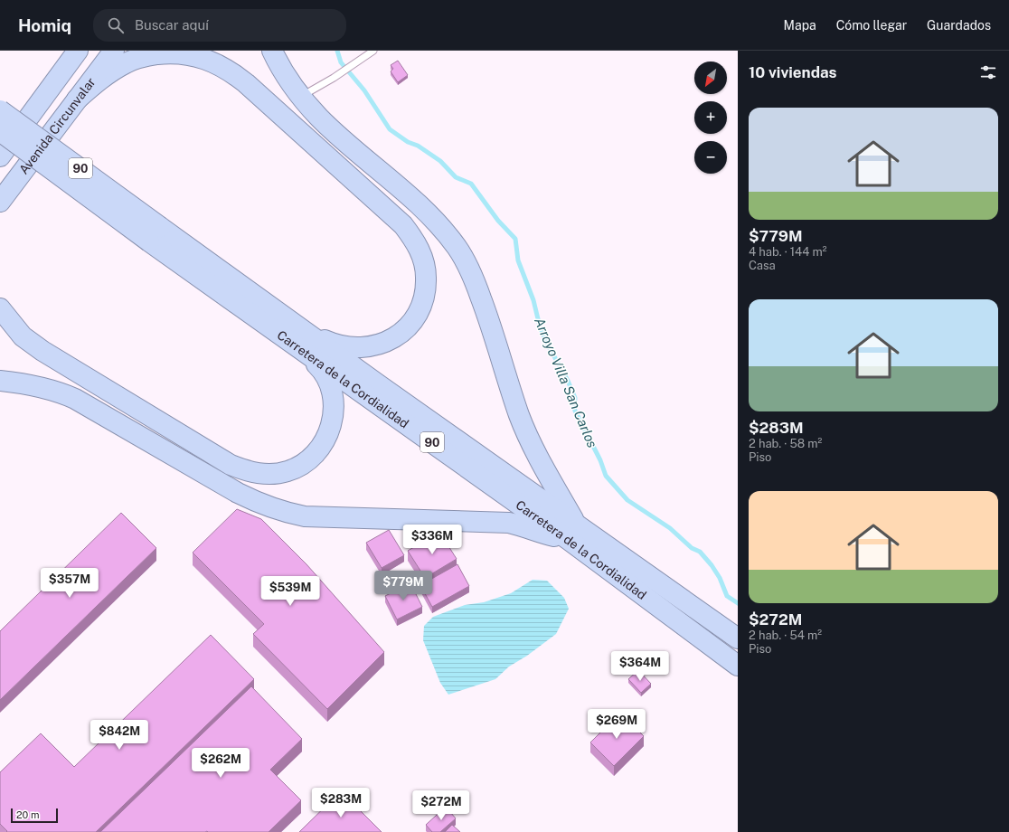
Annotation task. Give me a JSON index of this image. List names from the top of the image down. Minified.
{"streets":{"highway":["Avenida Circunvalar","90","Carretera de la Cordialidad"]},"water":["Arroyo Villa San Carlos"],"scale_bar":"20 m","north":"bottom left","page":{"header":"Homiq","search":"Buscar aquí","nav":["Mapa","Cómo llegar","Guardados"],"heading":"10 viviendas","map_buttons":["+","−"],"list":[{"name":"$779M","note":"4 hab. · 144 m² · Casa"},{"name":"$283M","note":"2 hab. · 58 m² · Piso"},{"name":"$272M","note":"2 hab. · 54 m² · Piso"}],"price":["$336M","$357M","$779M","$539M","$364M","$269M","$842M","$262M","$283M","$272M"],"scale":"20 m"}}
